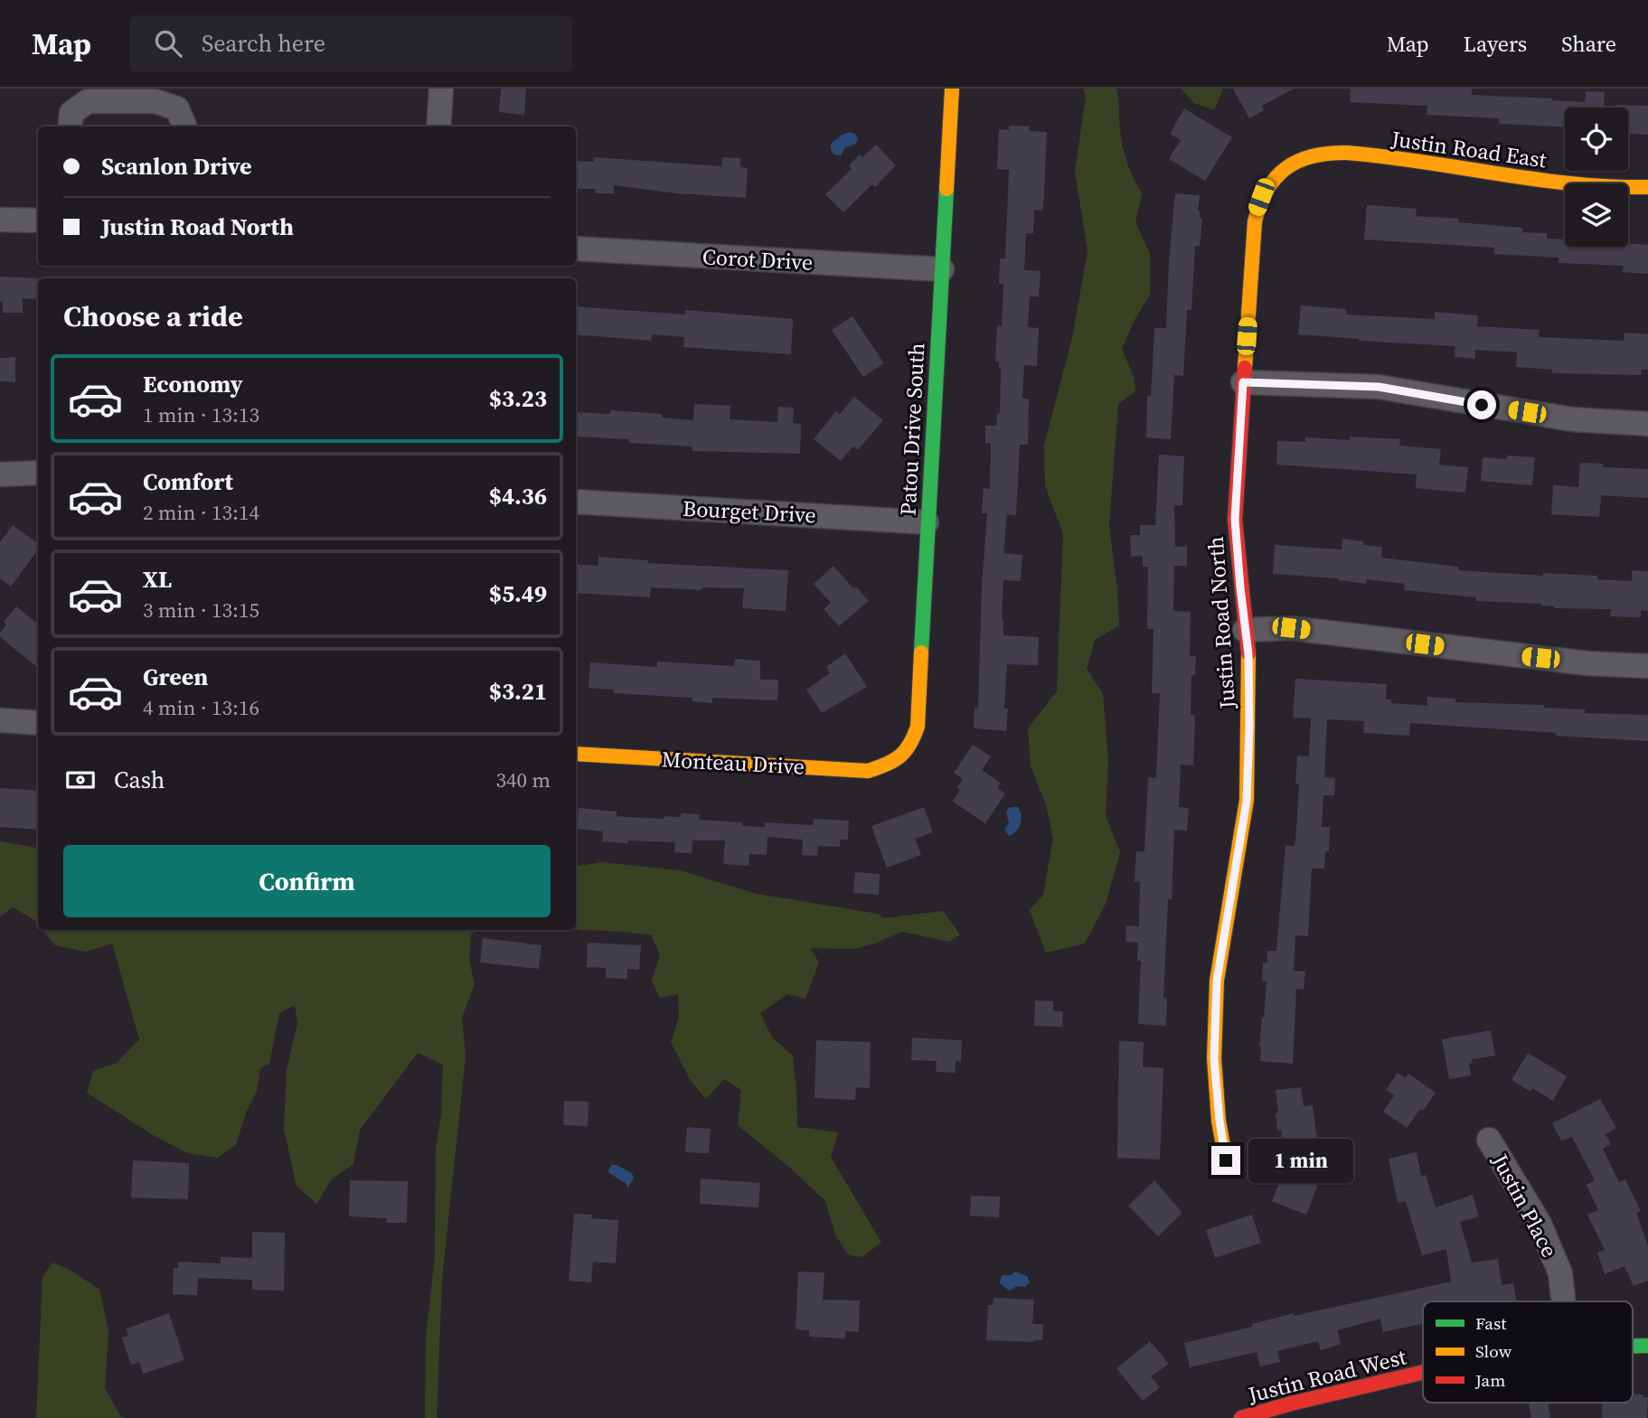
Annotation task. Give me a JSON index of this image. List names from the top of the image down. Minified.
{"streets":{"street":["Justin Road East","Corot Drive","Patou Drive South","Bourget Drive","Justin Road North","Monteau Drive","Justin Place","Justin Road West"]},"crossings":[["Justin Road East","Justin Road North"],["Corot Drive","Patou Drive South"],["Patou Drive South","Bourget Drive"],["Patou Drive South","Monteau Drive"]],"legend":["Fast","Slow","Jam"],"page":{"header":"Map","search":"Search here","nav":["Map","Layers","Share"],"banner":["Scanlon Drive","Justin Road North"],"heading":"Choose a ride","list":[{"name":"Economy","note":"1 min · 13:13","value":"$3.23"},{"name":"Comfort","note":"2 min · 13:14","value":"$4.36"},{"name":"XL","note":"3 min · 13:15","value":"$5.49"},{"name":"Green","note":"4 min · 13:16","value":"$3.21"}],"pay":["Cash","340 m"],"buttons":"Confirm","bubble":"1 min"}}
